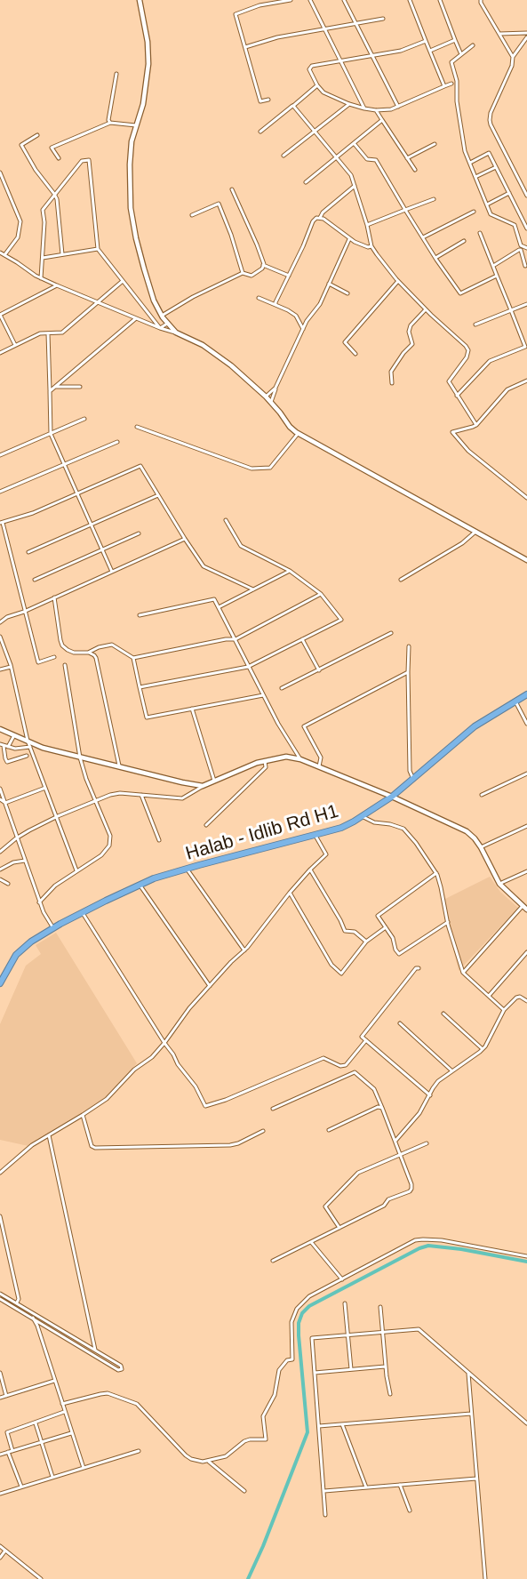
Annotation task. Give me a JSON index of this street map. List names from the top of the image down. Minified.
{"streets":{"highway":["Halab - Idlib Rd H1"]}}
